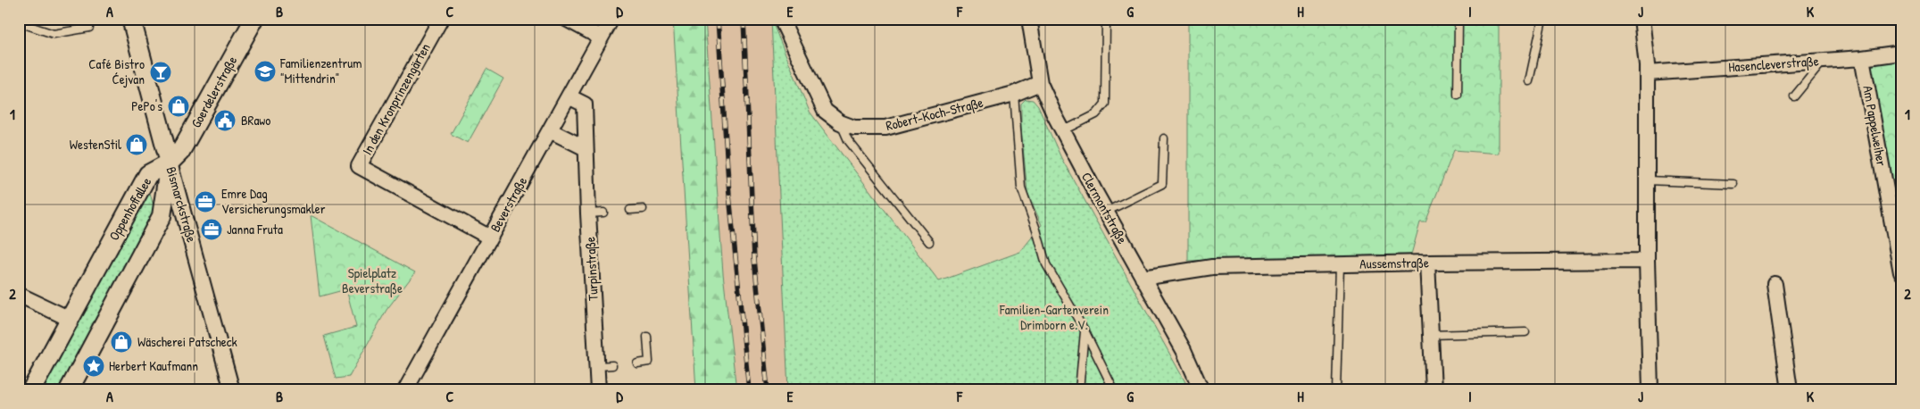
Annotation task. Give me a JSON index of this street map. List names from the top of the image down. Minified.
{"streets":{"street":["Hasencleverstraße","Goerdelerstraße","In den Kronprinzengärten","Robert-Koch-Straße","Am Pappelweiher","Bismarckstraße","Beverstraße","Clermontstraße","Oppenhoffallee","Aussemstraße","Turpinstraße"]},"crossings":[["Hasencleverstraße","Am Pappelweiher"],["Goerdelerstraße","Bismarckstraße"],["Goerdelerstraße","Oppenhoffallee"],["In den Kronprinzengärten","Beverstraße"],["Robert-Koch-Straße","Clermontstraße"],["Bismarckstraße","Oppenhoffallee"],["Beverstraße","Turpinstraße"],["Clermontstraße","Aussemstraße"]],"parks":["Spielplatz Beverstraße","Familien-Gartenverein Drimborn e.V."],"places":{"school or university":["Familienzentrum \"Mittendrin\""],"bar":["Café Bistro Ćejvan"],"shop":["PePo's","WestenStil","Wäscherei Patscheck"],"public building":["BRawo"],"office":["Emre Dag Versicherungsmakler","Janna Fruta"],"place":["Herbert Kaufmann"]},"grid":{"columns":["A","B","C","D","E","F","G","H","I","J","K"],"rows":["1","2"]}}
